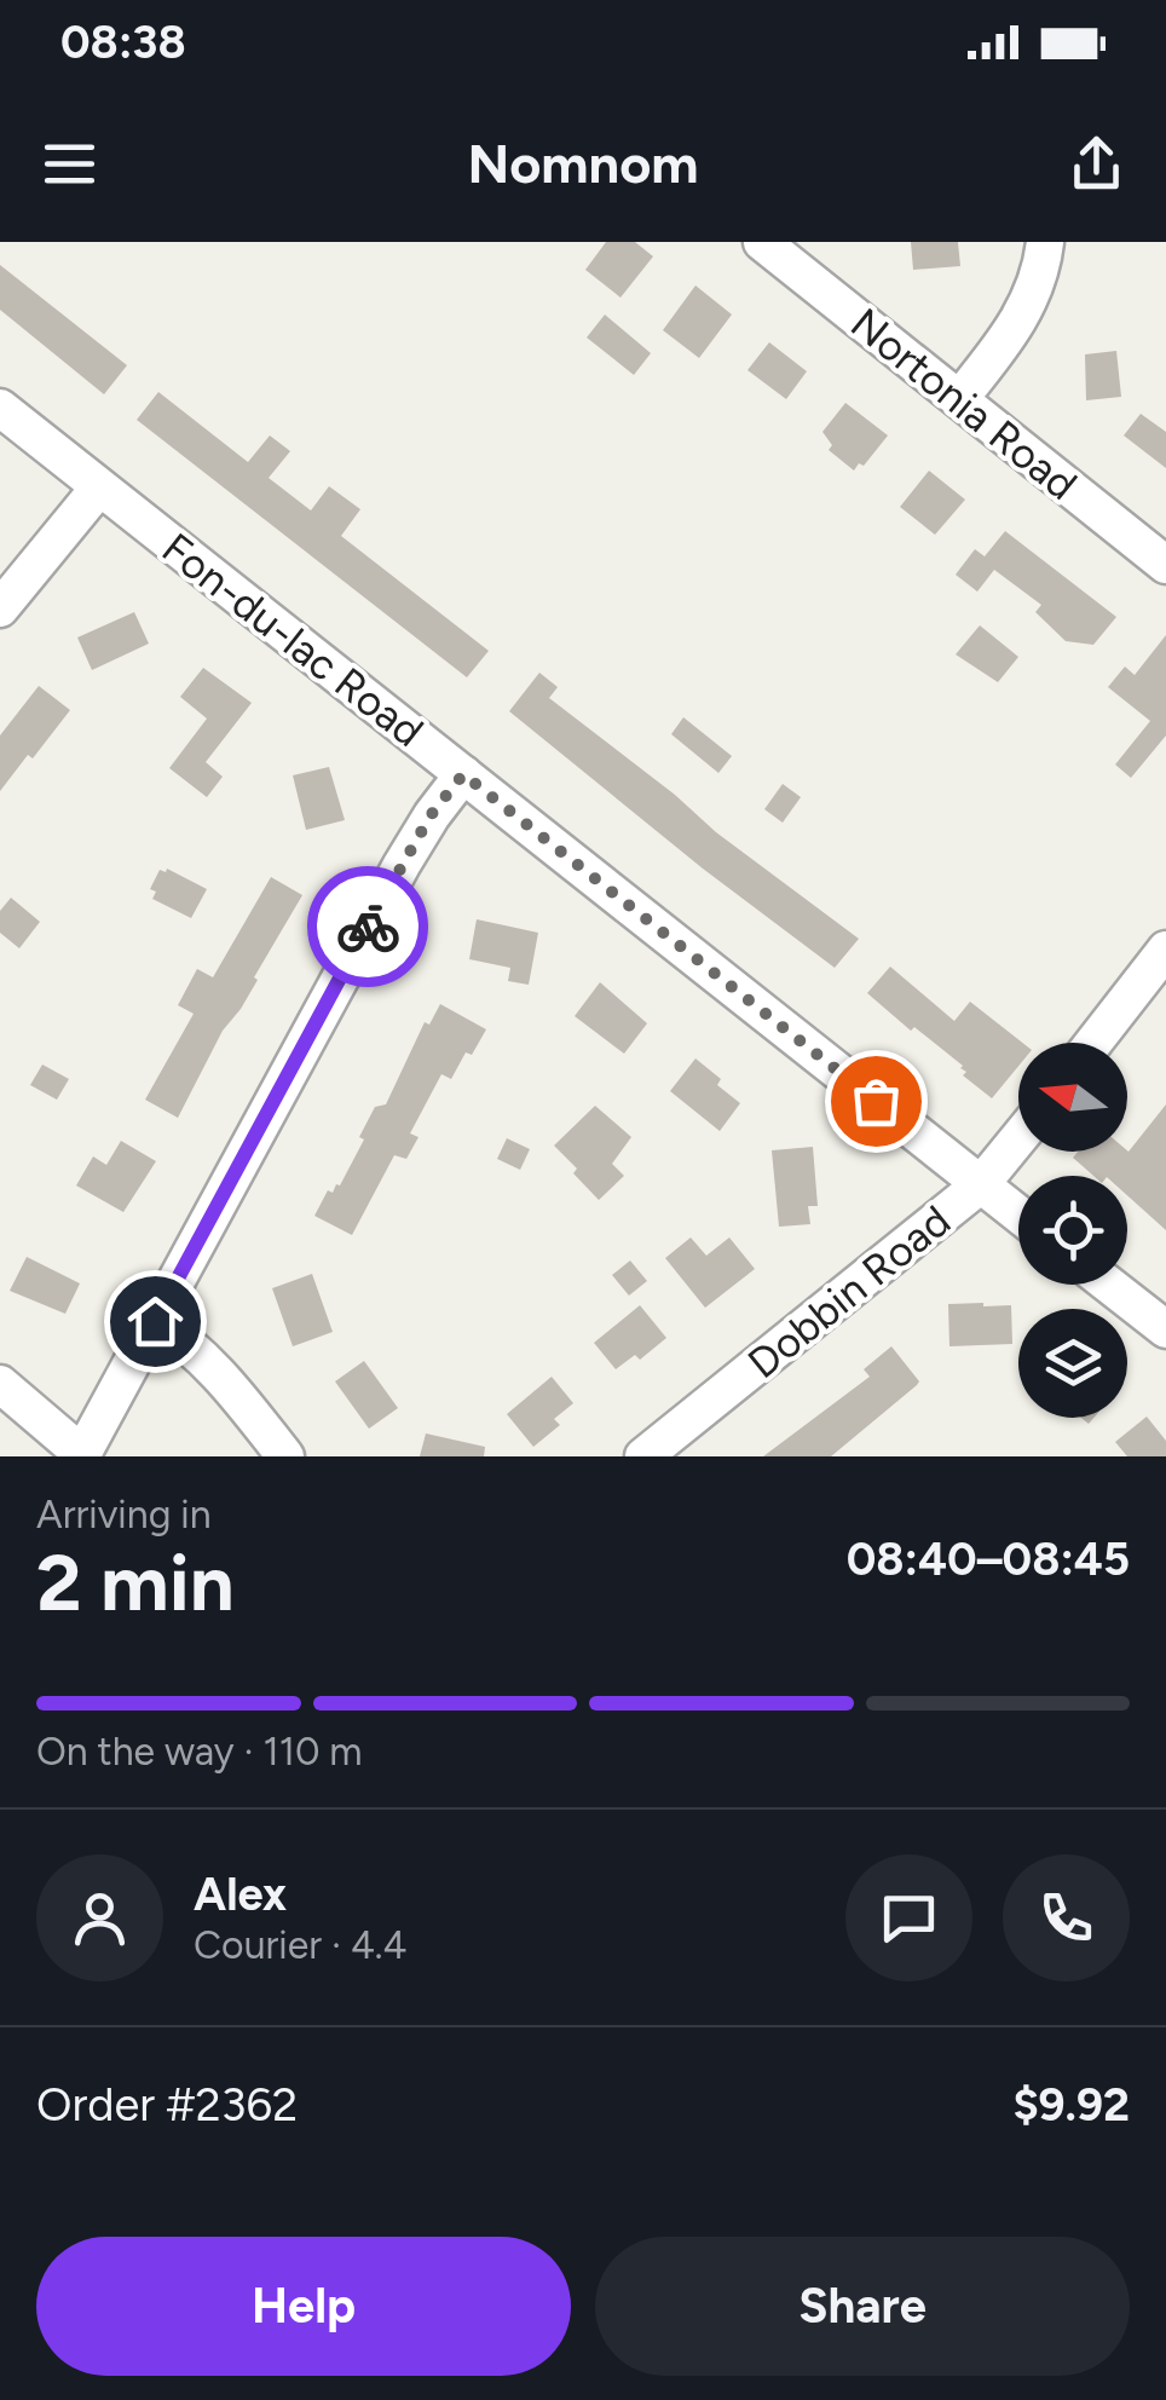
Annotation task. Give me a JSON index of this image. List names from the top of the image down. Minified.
{"streets":{"street":["Nortonia Road","Fon-du-lac Road","Dobbin Road"]},"crossings":[["Fon-du-lac Road","Dobbin Road"]],"north":"left","page":{"status":"08:38","header":"Nomnom","heading":["2 min","Arriving in","08:40–08:45"],"panel":["Alex","Courier · 4.4","Order #2362","$9.92"],"bar":"On the way · 110 m","buttons":["Help","Share"]}}
